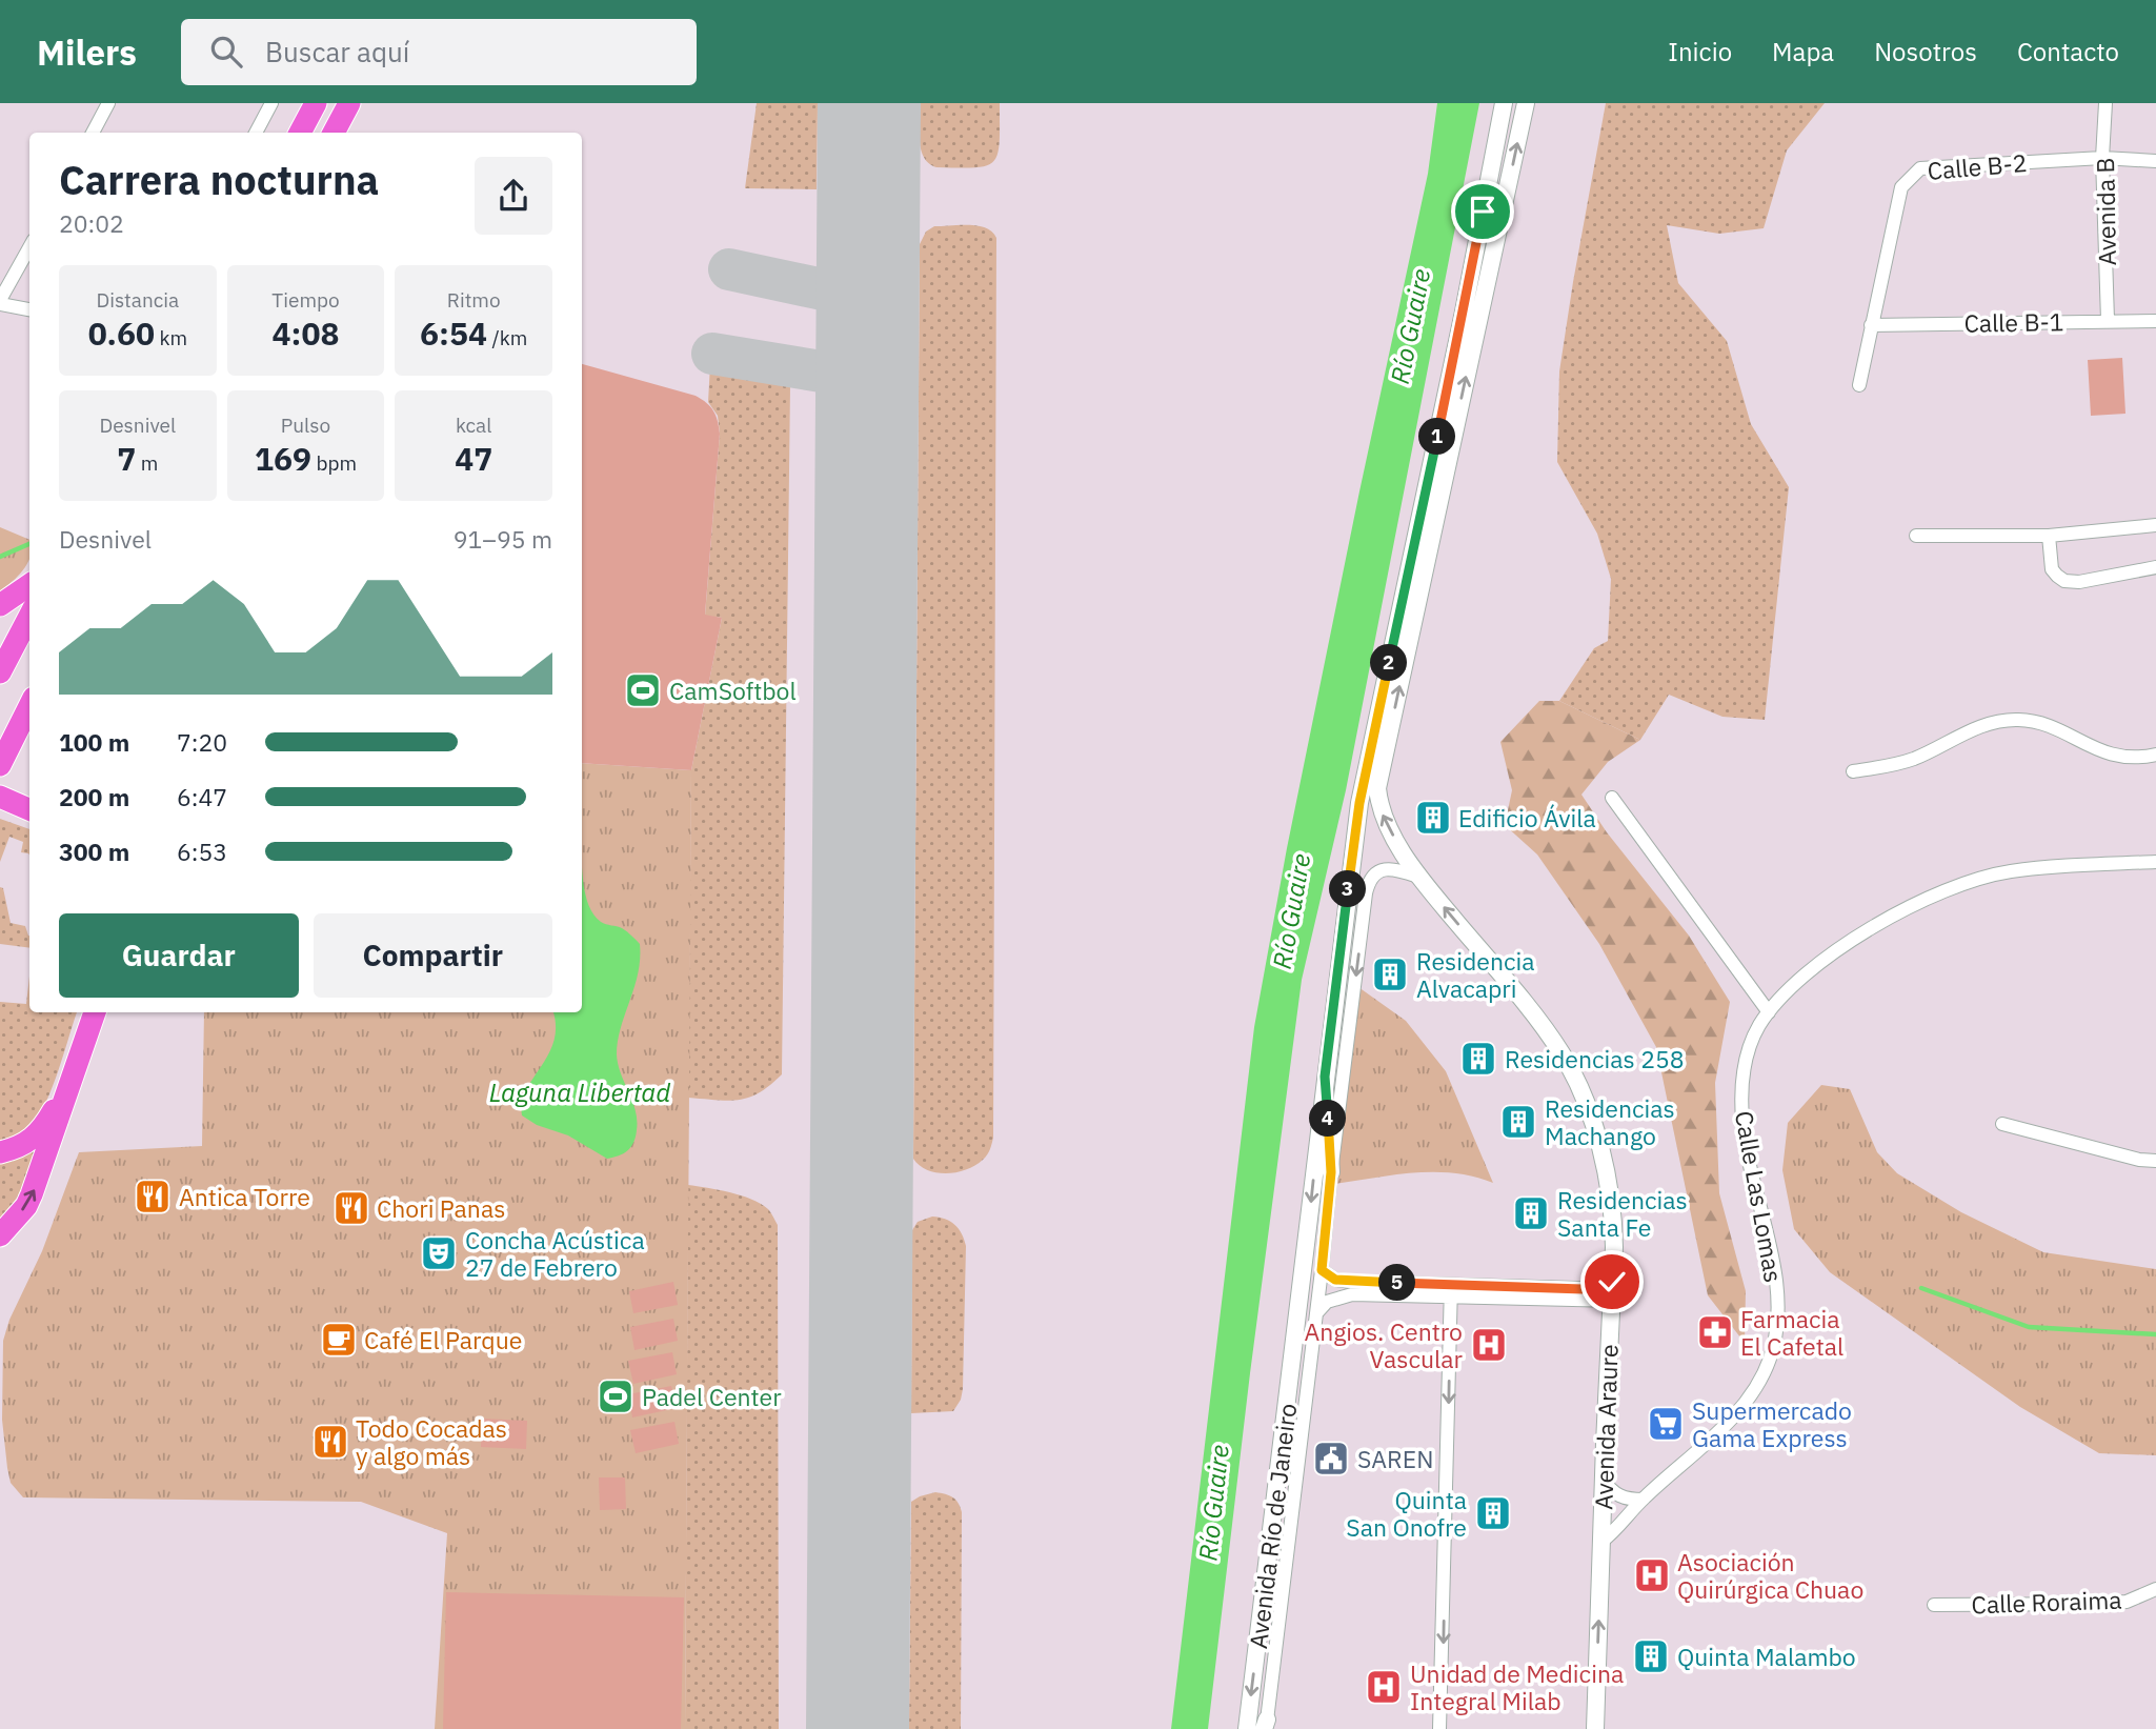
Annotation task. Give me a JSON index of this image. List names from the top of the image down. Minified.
{"streets":{"street":["Calle B-2","Avenida B","Calle B-1","Calle Las Lomas","Avenida Araure","Avenida Río de Janeiro","Calle Roraima"]},"crossings":[["Calle B-2","Avenida B"],["Calle B-2","Calle B-1"],["Avenida B","Calle B-1"],["Calle Las Lomas","Avenida Araure"],["Avenida Araure","Avenida Río de Janeiro"]],"one_way":["Avenida Araure"],"water":["Río Guaire","Laguna Libertad"],"places":{"sports":["CamSoftbol","Padel Center"],"building":["Edificio Ávila","Residencia Alvacapri","Residencias 258","Residencias Machango","Residencias Santa Fe","Quinta San Onofre","Quinta Malambo"],"restaurant":["Antica Torre","Chori Panas","Todo Cocadas y algo más"],"theatre":["Concha Acústica 27 de Febrero"],"pharmacy":["Farmacia El Cafetal"],"cafe":["Café El Parque"],"hospital":["Angios. Centro Vascular","Asociación Quirúrgica Chuao","Unidad de Medicina Integral Milab"],"supermarket":["Supermercado Gama Express"],"public building":["SAREN"]},"page":{"header":"Milers","search":"Buscar aquí","nav":["Inicio","Mapa","Nosotros","Contacto"],"heading":["Carrera nocturna","20:02"],"stats":[["Distancia","0.60 km"],["Tiempo","4:08"],["Ritmo","6:54 /km"],["Desnivel","7 m"],["Pulso","169 bpm"],["kcal","47"]],"pins":["1","2","3","4","5"],"chart":["Desnivel","91–95 m"],"list":[{"name":"100 m","note":"7:20"},{"name":"200 m","note":"6:47"},{"name":"300 m","note":"6:53"}],"buttons":["Guardar","Compartir"]}}
